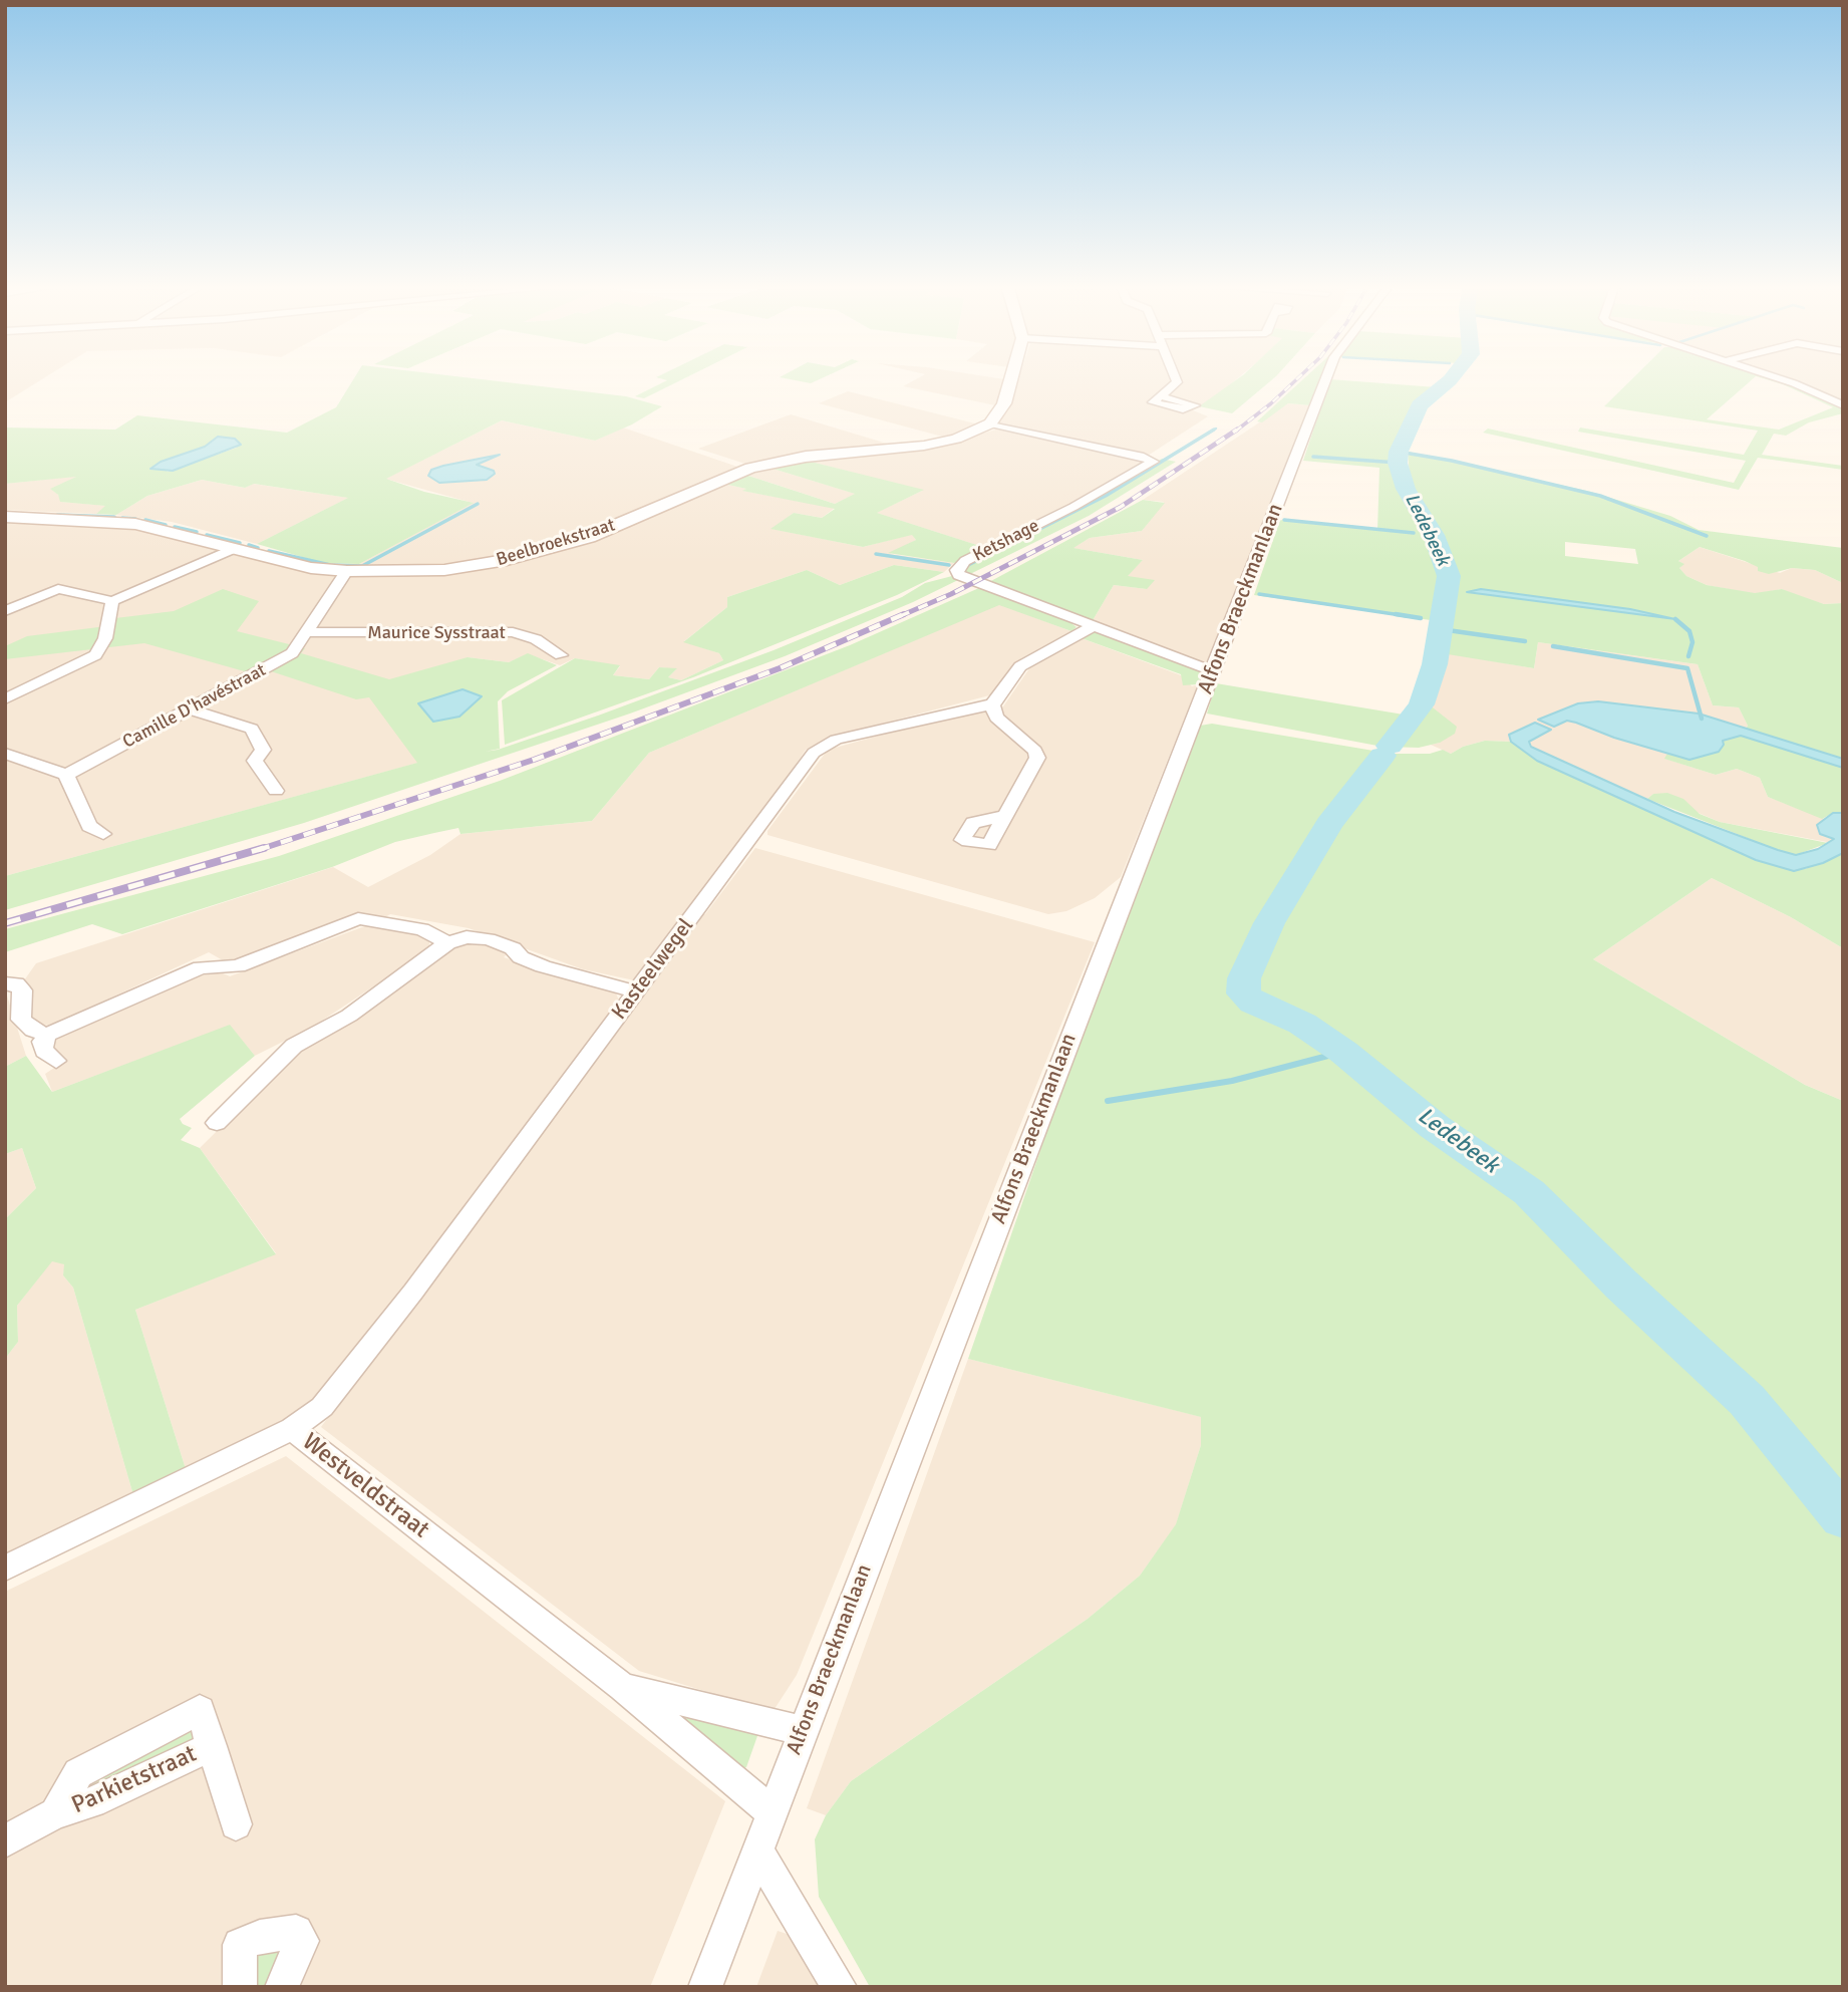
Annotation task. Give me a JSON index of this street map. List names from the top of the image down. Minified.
{"streets":{"street":["Ketshage","Beelbroekstraat","Alfons Braeckmanlaan","Maurice Sysstraat","Camille D'havéstraat","Kasteelwegel","Westveldstraat","Parkietstraat"]},"crossings":[["Ketshage","Beelbroekstraat"],["Ketshage","Alfons Braeckmanlaan"],["Beelbroekstraat","Camille D'havéstraat"],["Alfons Braeckmanlaan","Westveldstraat"],["Maurice Sysstraat","Camille D'havéstraat"],["Kasteelwegel","Westveldstraat"]],"water":["Ledebeek"]}
